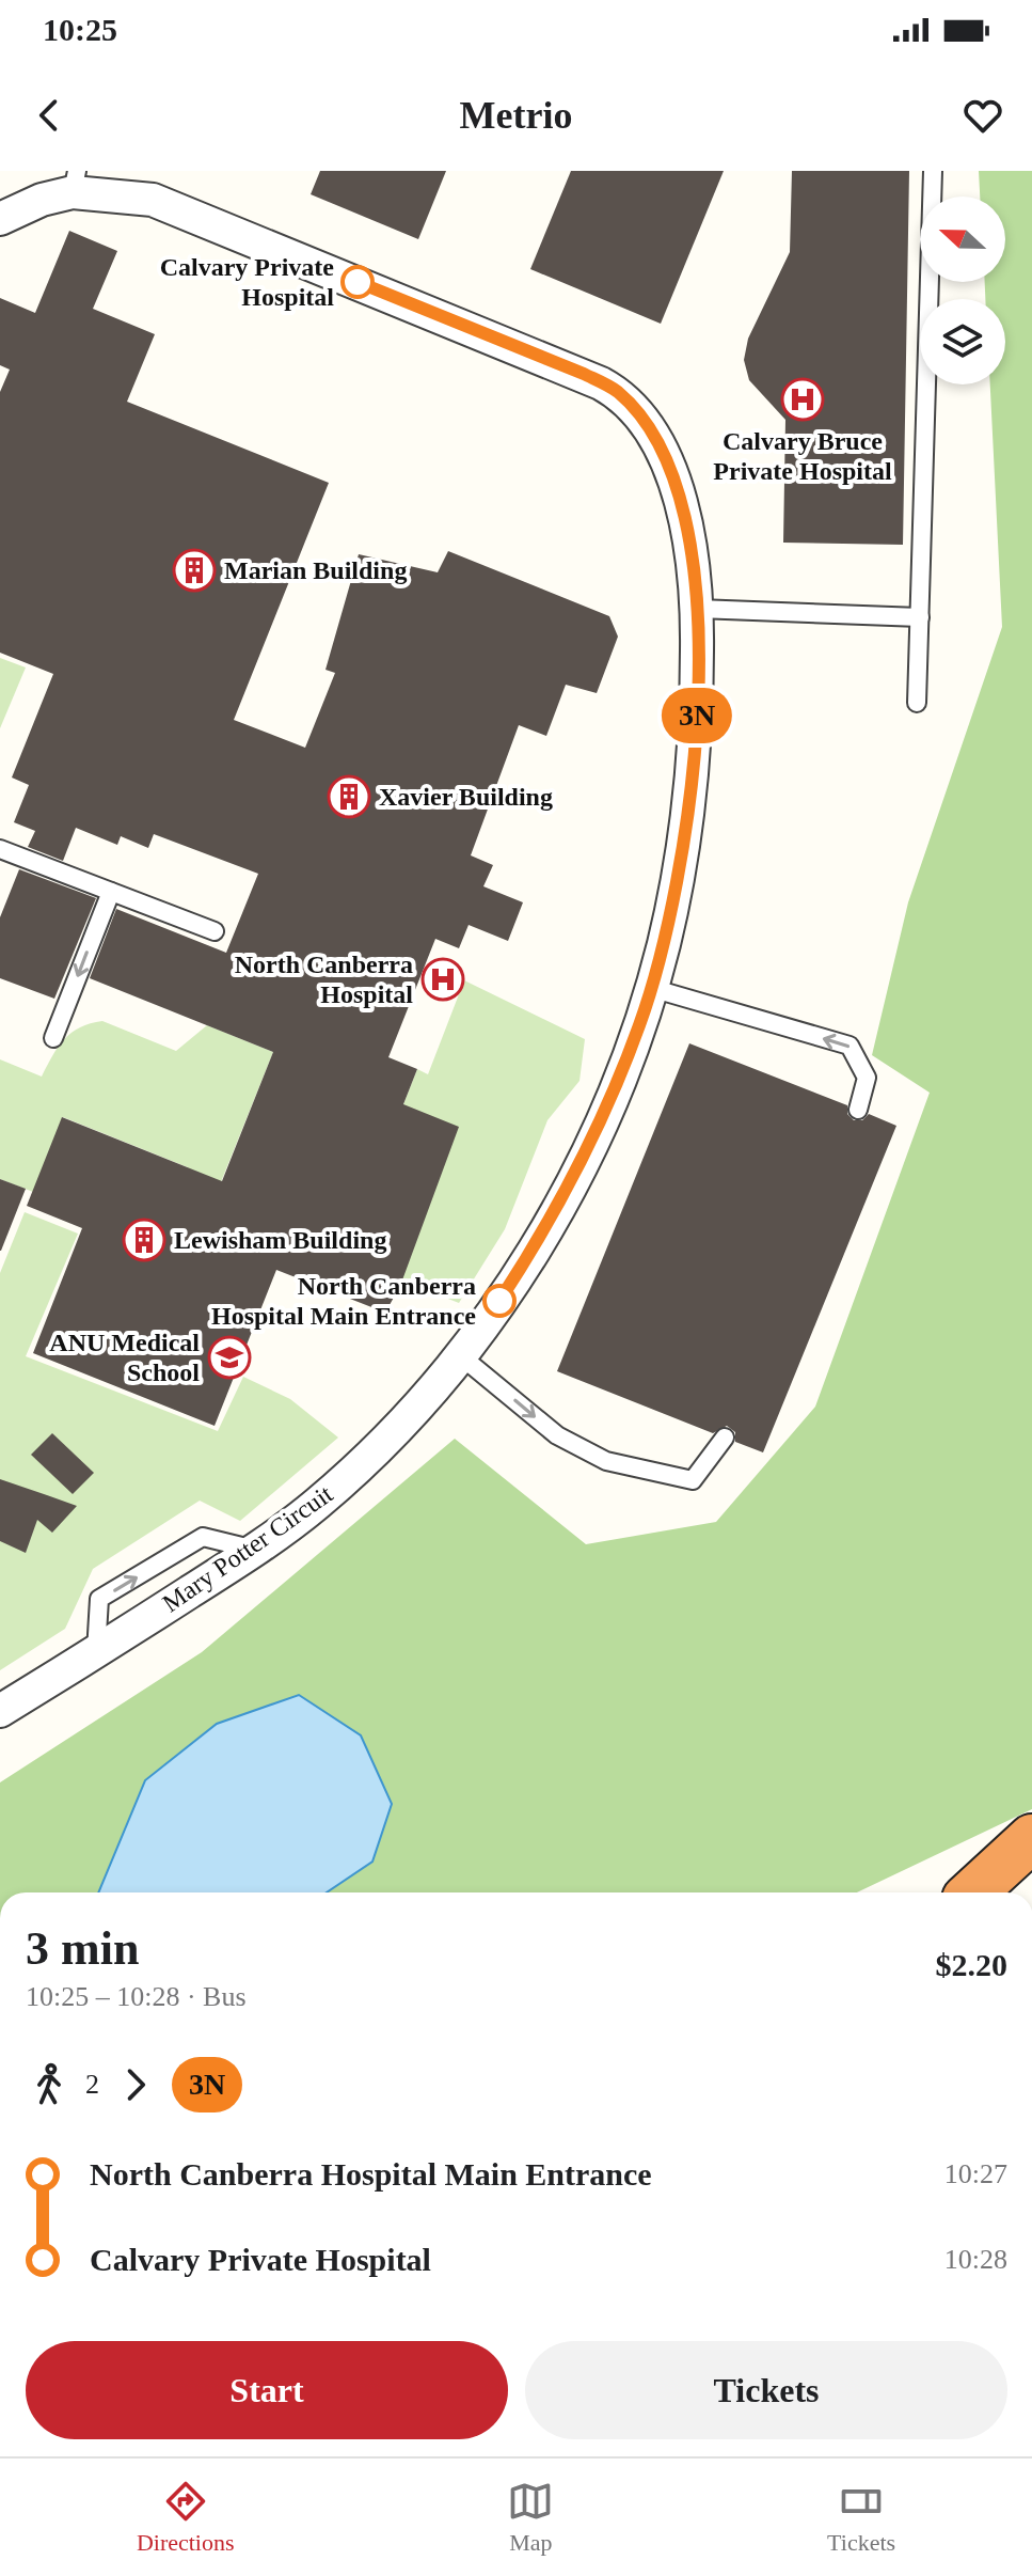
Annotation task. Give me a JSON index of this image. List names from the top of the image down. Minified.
{"streets":{"street":["Mary Potter Circuit"]},"places":{"other":["Calvary Private Hospital","North Canberra Hospital Main Entrance"],"hospital":["Calvary Bruce Private Hospital","North Canberra Hospital"],"building":["Marian Building","Xavier Building","Lewisham Building"],"school or university":["ANU Medical School"]},"lines":["bus line 3N"],"north":"left","page":{"status":"10:25","header":"Metrio","on_map":"3N","heading":["3 min","10:25 – 10:28 · Bus","$2.20"],"legs":["2","3N"],"list":[{"name":"North Canberra Hospital Main Entrance","value":"10:27"},{"name":"Calvary Private Hospital","value":"10:28"}],"buttons":["Start","Tickets"],"tabs":["Directions","Map","Tickets"]}}
